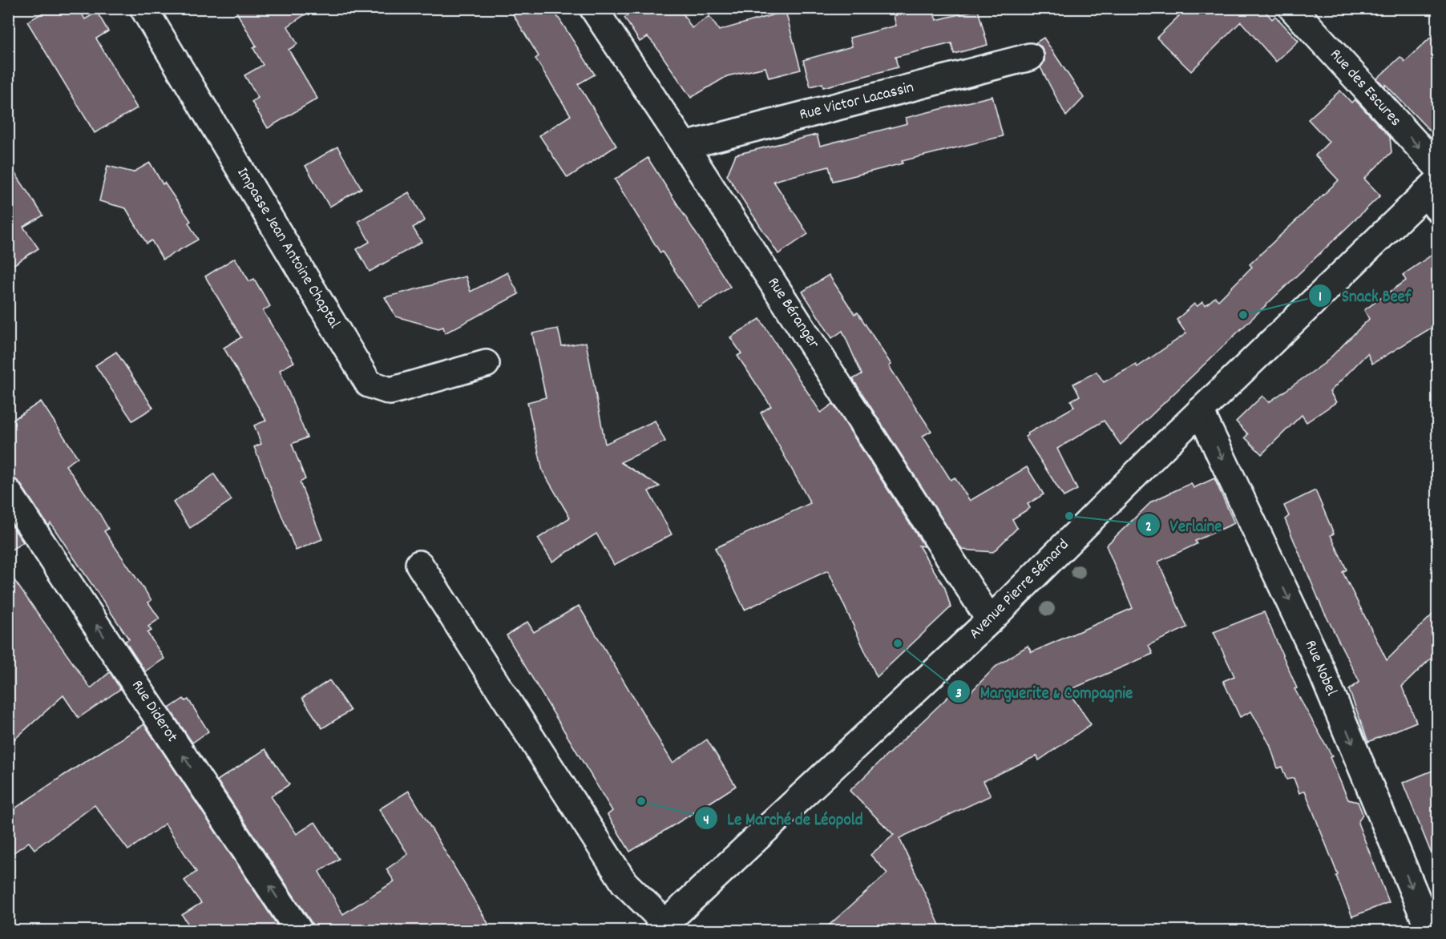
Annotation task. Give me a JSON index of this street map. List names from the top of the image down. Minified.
{"streets":{"street":["Rue des Escures","Rue Victor Lacassin","Impasse Jean Antoine Chaptal","Rue Béranger","Avenue Pierre Sémard","Rue Nobel","Rue Diderot"]},"crossings":[["Rue Victor Lacassin","Rue Béranger"],["Rue Béranger","Avenue Pierre Sémard"],["Avenue Pierre Sémard","Rue Nobel"]],"one_way":["Rue des Escures","Rue Nobel","Rue Diderot"],"places":["Snack Beef","Verlaine","Marguerite & Compagnie","Le Marché de Léopold"]}
